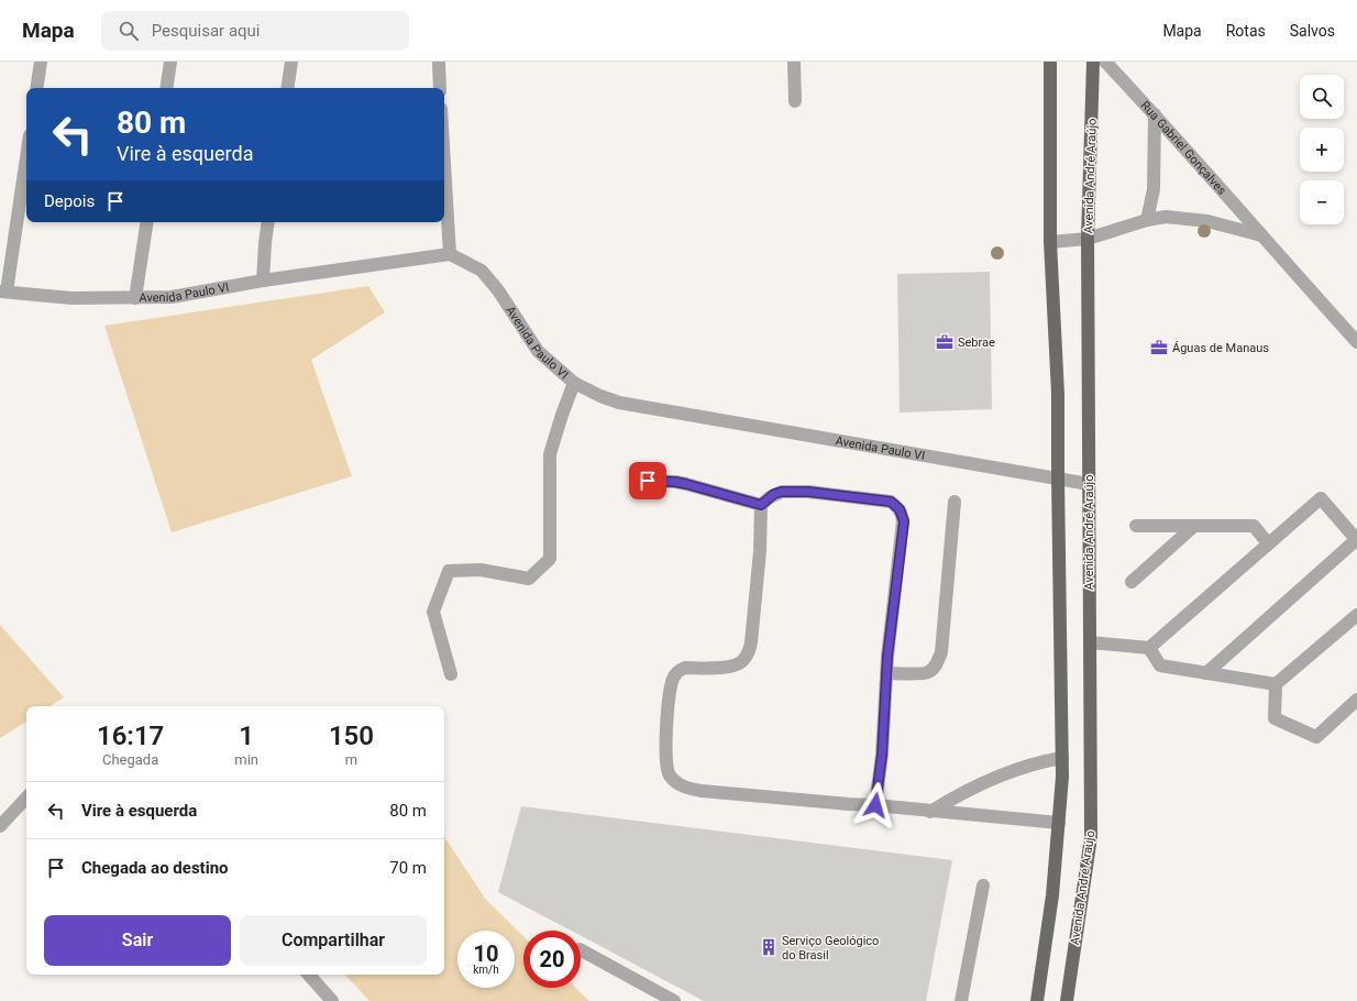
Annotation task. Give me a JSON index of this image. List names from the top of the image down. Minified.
{"streets":{"main road":["Avenida André Araújo"],"street":["Rua Gabriel Gonçalves","Avenida Paulo VI"]},"crossings":[["Avenida André Araújo","Avenida Paulo VI"]],"places":{"office":["Sebrae","Águas de Manaus"],"building":["Serviço Geológico do Brasil"]},"page":{"header":"Mapa","search":"Pesquisar aqui","nav":["Mapa","Rotas","Salvos"],"map_buttons":["+","−"],"turn":["80 m","Vire à esquerda"],"then":"Depois","eta":["16:17","Chegada","1","min","150","m"],"list":[{"name":"Vire à esquerda","value":"80 m"},{"name":"Chegada ao destino","value":"70 m"}],"buttons":["Sair","Compartilhar"],"speed":"10 km/h","limit":"20"}}
